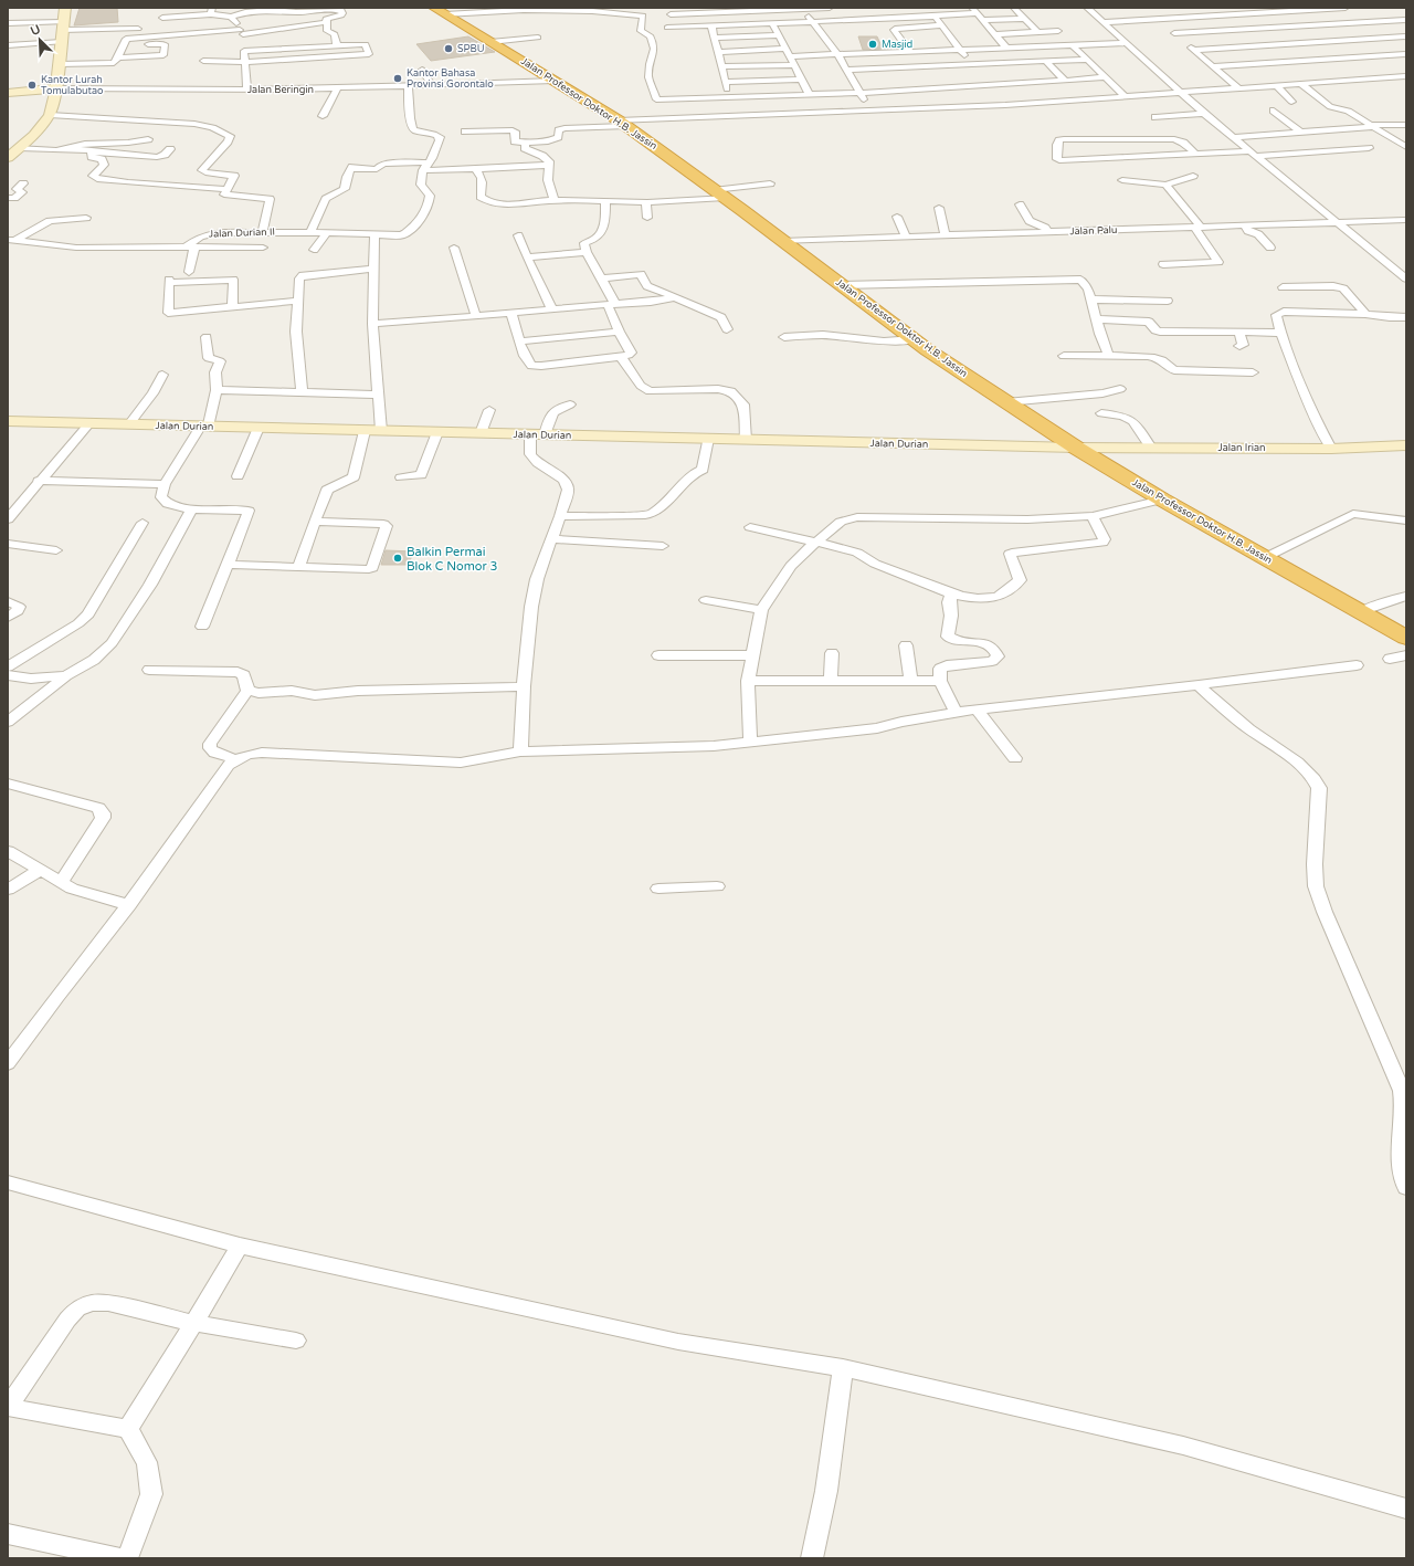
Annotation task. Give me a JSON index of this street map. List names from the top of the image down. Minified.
{"streets":{"highway":["Jalan Professor Doktor H.B. Jassin"],"street":["Jalan Beringin","Jalan Palu","Jalan Durian II","Jalan Durian","Jalan Irian"]},"crossings":[["Jalan Beringin","Jalan Professor Doktor H.B. Jassin"],["Jalan Professor Doktor H.B. Jassin","Jalan Palu"],["Jalan Professor Doktor H.B. Jassin","Jalan Durian"],["Jalan Professor Doktor H.B. Jassin","Jalan Irian"],["Jalan Durian","Jalan Irian"]],"places":["Masjid","SPBU","Kantor Bahasa Provinsi Gorontalo","Kantor Lurah Tomulabutao","Balkin Permai Blok C Nomor 3"],"north":"top left"}
